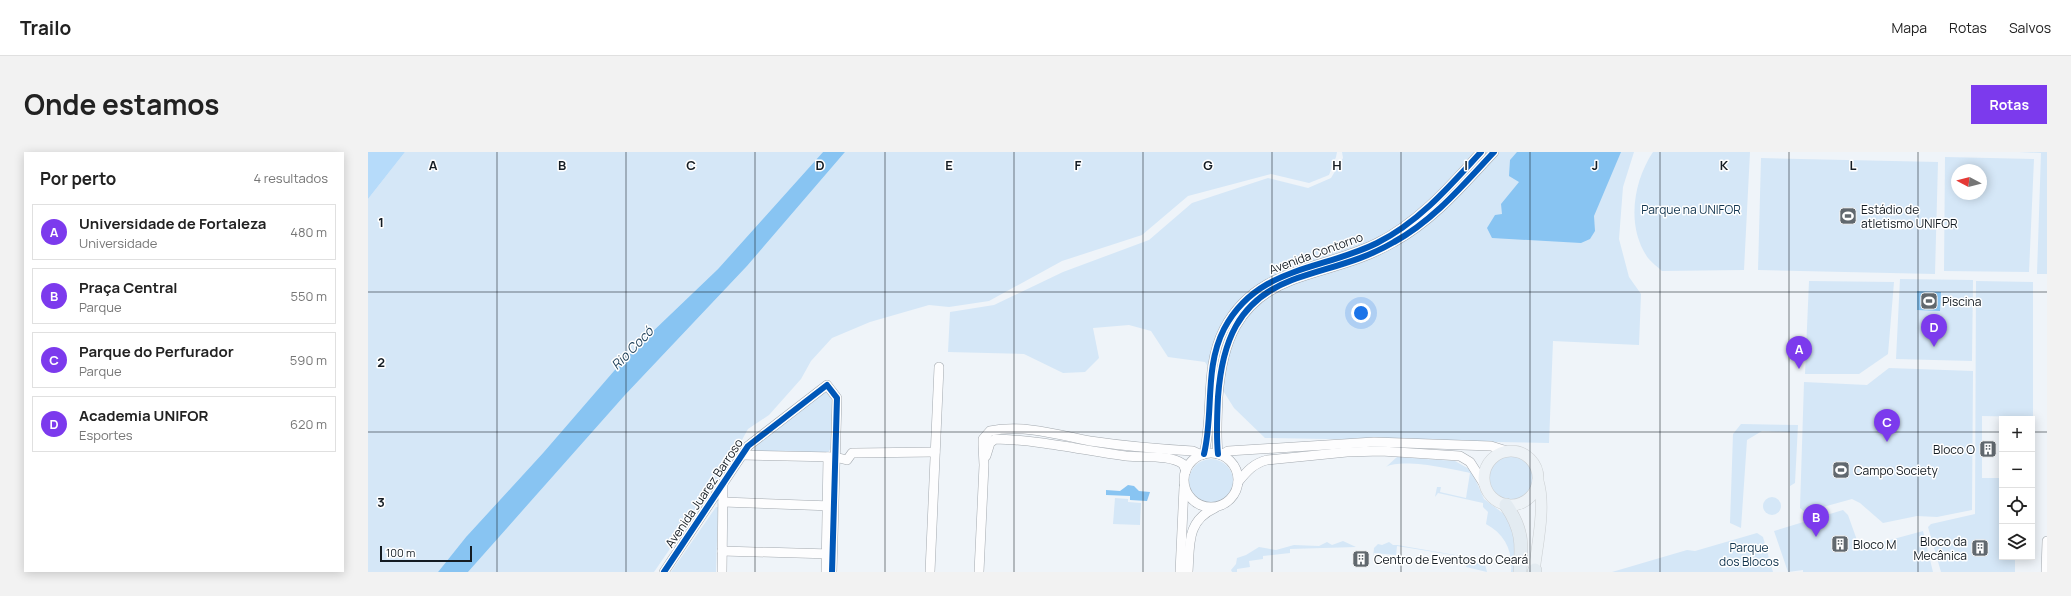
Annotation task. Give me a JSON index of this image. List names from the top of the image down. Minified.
{"streets":{"street":["Avenida Contorno","Avenida Juarez Barroso"]},"water":["Rio Cocó"],"parks":["Parque na UNIFOR","Parque dos Blocos"],"places":{"sports":["Estádio de atletismo UNIFOR","Piscina","Campo Society"],"building":["Bloco O","Bloco M","Bloco da Mecânica","Centro de Eventos do Ceará"]},"scale_bar":"100 m","north":"left","page":{"header":"Trailo","nav":["Mapa","Rotas","Salvos"],"title":"Onde estamos","buttons":"Rotas","heading":["Por perto","4 resultados"],"list":[{"mark":"A","name":"Universidade de Fortaleza","note":"Universidade","value":"480 m"},{"mark":"B","name":"Praça Central","note":"Parque","value":"550 m"},{"mark":"C","name":"Parque do Perfurador","note":"Parque","value":"590 m"},{"mark":"D","name":"Academia UNIFOR","note":"Esportes","value":"620 m"}],"pins":["D","A","C","B"],"map_buttons":["+","−"],"scale":"100 m"},"grid":{"columns":["A","B","C","D","E","F","G","H","I","J","K","L"],"rows":["1","2","3"]}}
